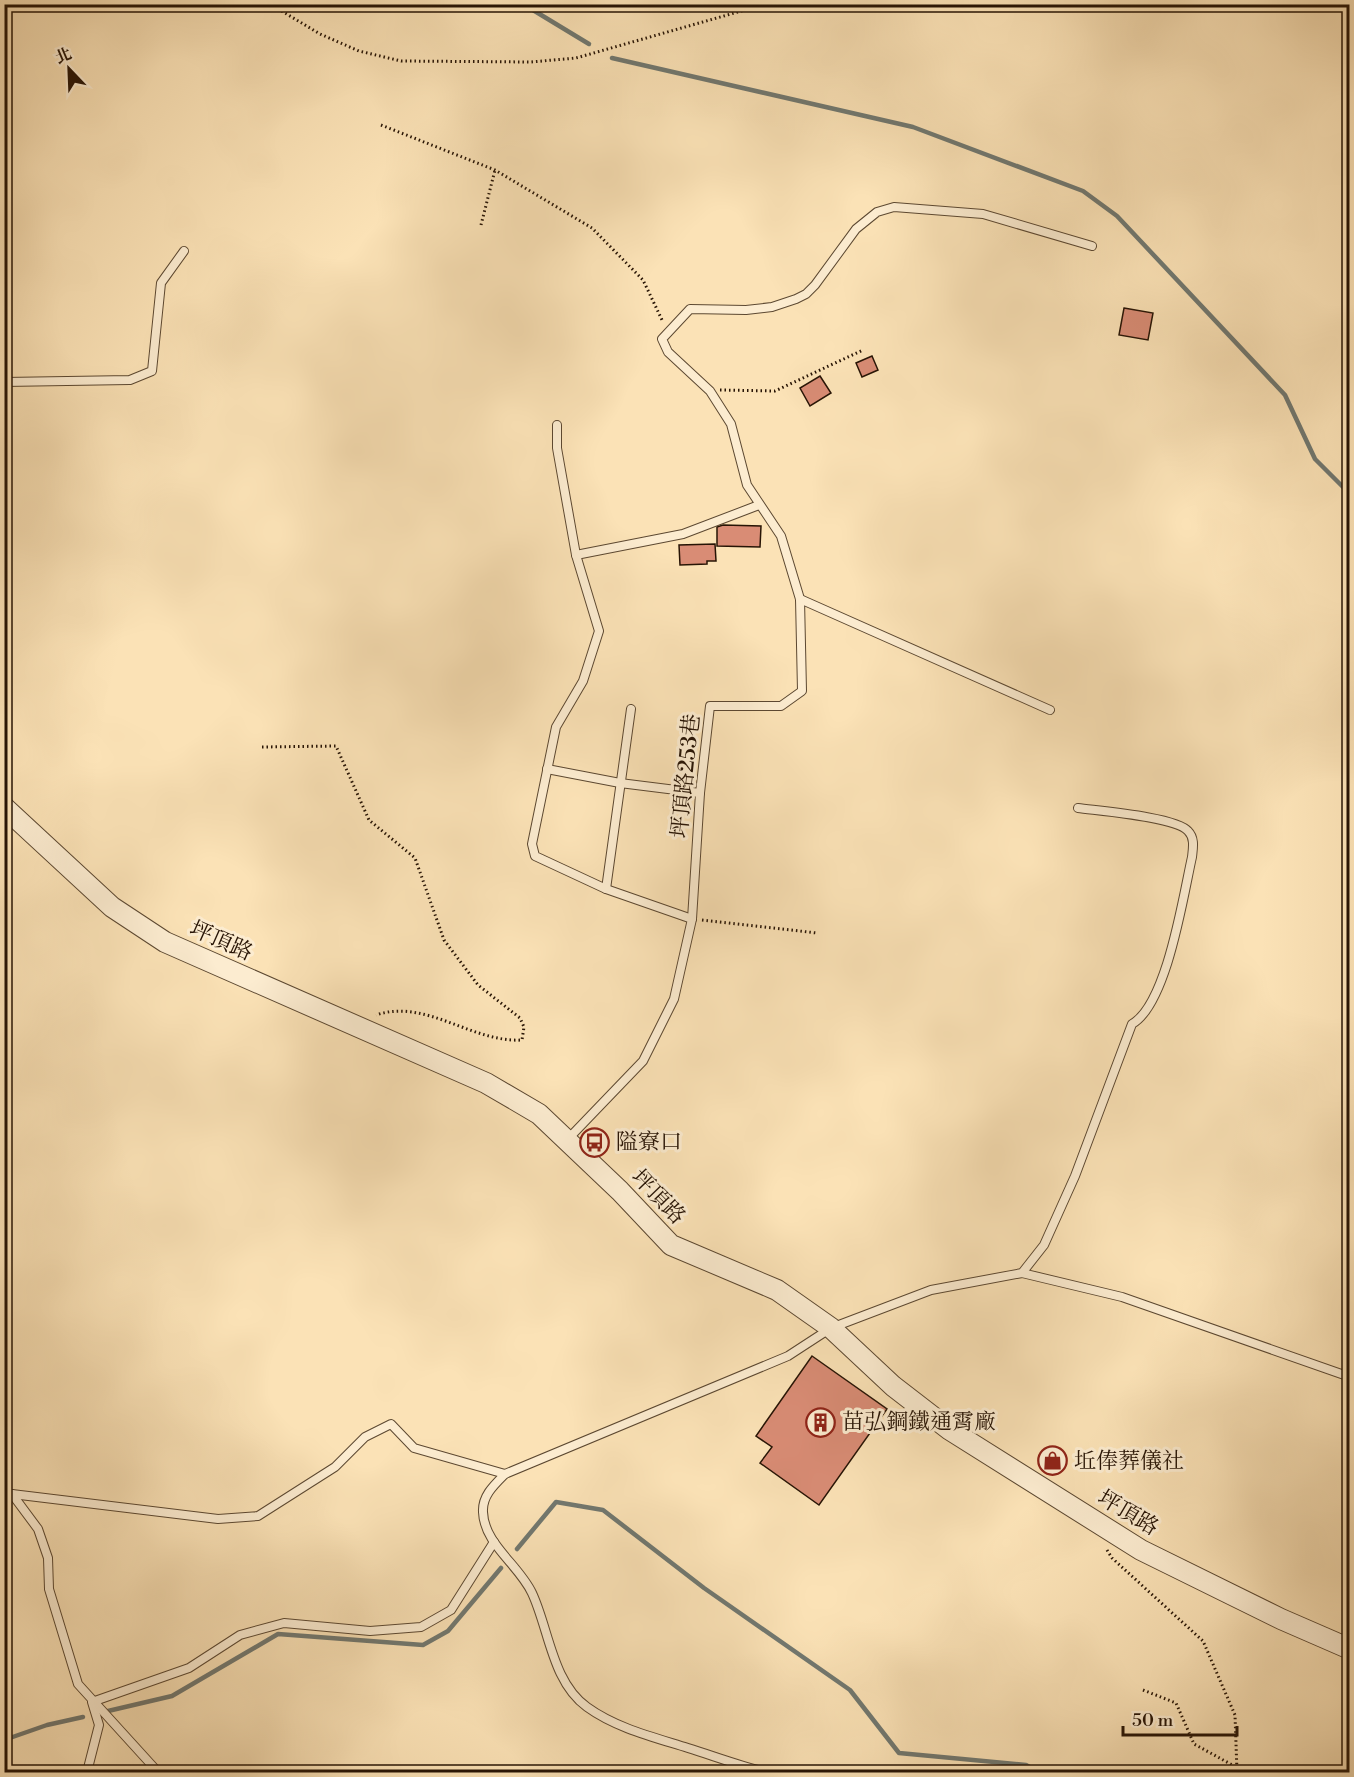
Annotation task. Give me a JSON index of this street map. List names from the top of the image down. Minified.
{"streets":{"street":["坪頂路"],"lane":["坪頂路253巷"]},"crossings":[["坪頂路253巷","坪頂路"]],"places":{"bus stop":["隘寮口"],"building":["苗弘鋼鐵通霄廠"],"shop":["坵俸葬儀社"]},"scale_bar":"50 m","north":"top left"}
